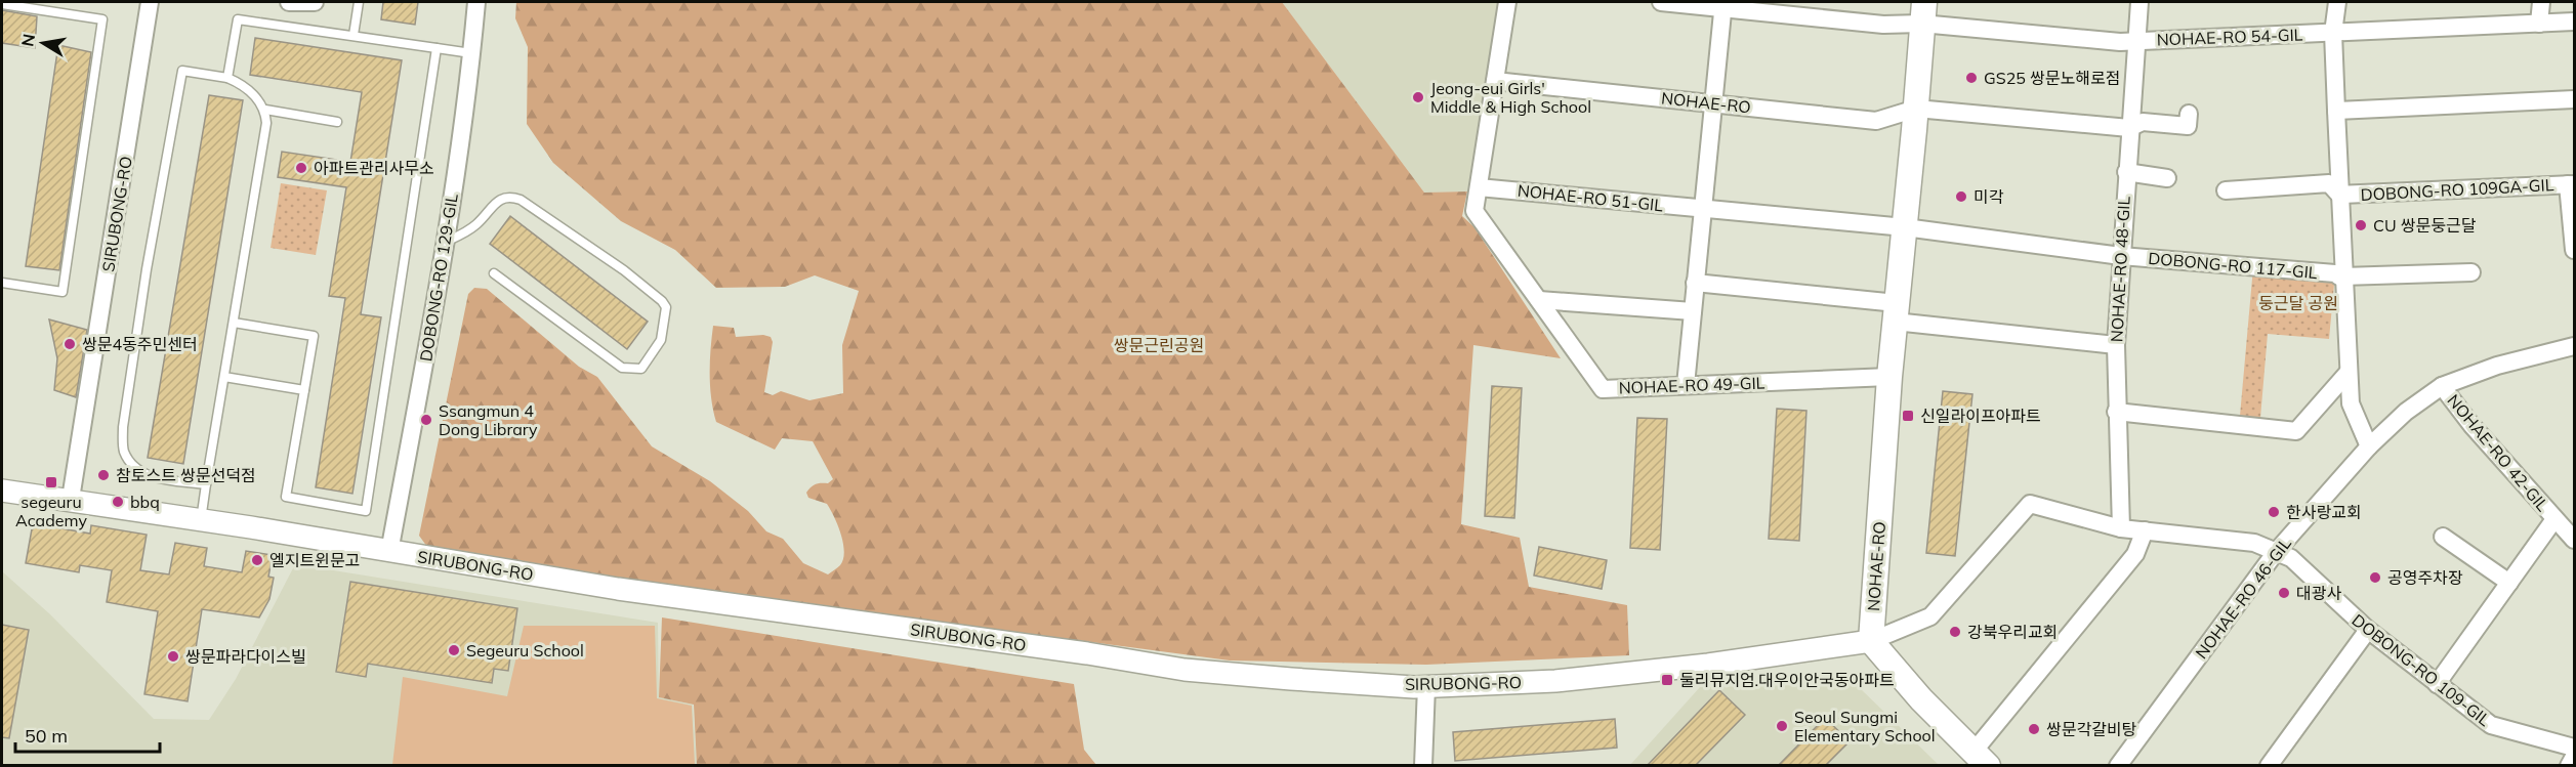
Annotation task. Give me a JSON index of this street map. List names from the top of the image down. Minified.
{"streets":{"main road":["NOHAE-RO"],"street":["NOHAE-RO 54-GIL","DOBONG-RO 109GA-GIL","NOHAE-RO 51-GIL","SIRUBONG-RO","DOBONG-RO 117-GIL","NOHAE-RO 48-GIL","DOBONG-RO 129-GIL","NOHAE-RO 49-GIL","NOHAE-RO 42-GIL","NOHAE-RO 46-GIL","DOBONG-RO 109-GIL"]},"crossings":[["NOHAE-RO 54-GIL","NOHAE-RO"],["NOHAE-RO 54-GIL","DOBONG-RO 117-GIL"],["NOHAE-RO 54-GIL","NOHAE-RO 48-GIL"],["NOHAE-RO","NOHAE-RO 51-GIL"],["NOHAE-RO","SIRUBONG-RO"],["NOHAE-RO","NOHAE-RO 48-GIL"],["NOHAE-RO","NOHAE-RO 49-GIL"],["NOHAE-RO","DOBONG-RO 109-GIL"],["DOBONG-RO 109GA-GIL","DOBONG-RO 117-GIL"],["NOHAE-RO 51-GIL","NOHAE-RO 49-GIL"],["SIRUBONG-RO","DOBONG-RO 129-GIL"],["SIRUBONG-RO","DOBONG-RO 109-GIL"],["DOBONG-RO 117-GIL","NOHAE-RO 48-GIL"],["DOBONG-RO 117-GIL","NOHAE-RO 46-GIL"],["NOHAE-RO 48-GIL","DOBONG-RO 109-GIL"],["NOHAE-RO 42-GIL","NOHAE-RO 46-GIL"],["NOHAE-RO 42-GIL","DOBONG-RO 109-GIL"],["NOHAE-RO 46-GIL","DOBONG-RO 109-GIL"]],"parks":["둥근달 공원","쌍문근린공원"],"places":{"other":["GS25 쌍문노해로점","Jeong-eui Girls' Middle & High School","아파트관리사무소","미각","CU 쌍문둥근달","쌍문4동주민센터","Ssangmun 4 Dong Library","참토스트 쌍문선덕점","bbq","한사랑교회","엘지트윈문고","공영주차장","대광사","강북우리교회","Segeuru School","쌍문파라다이스빌","Seoul Sungmi Elementary School","쌍문각갈비탕"],"transit":["신일라이프아파트","segeuru Academy","둘리뮤지엄.대우이안국동아파트"]},"scale_bar":"50 m","north":"left"}
